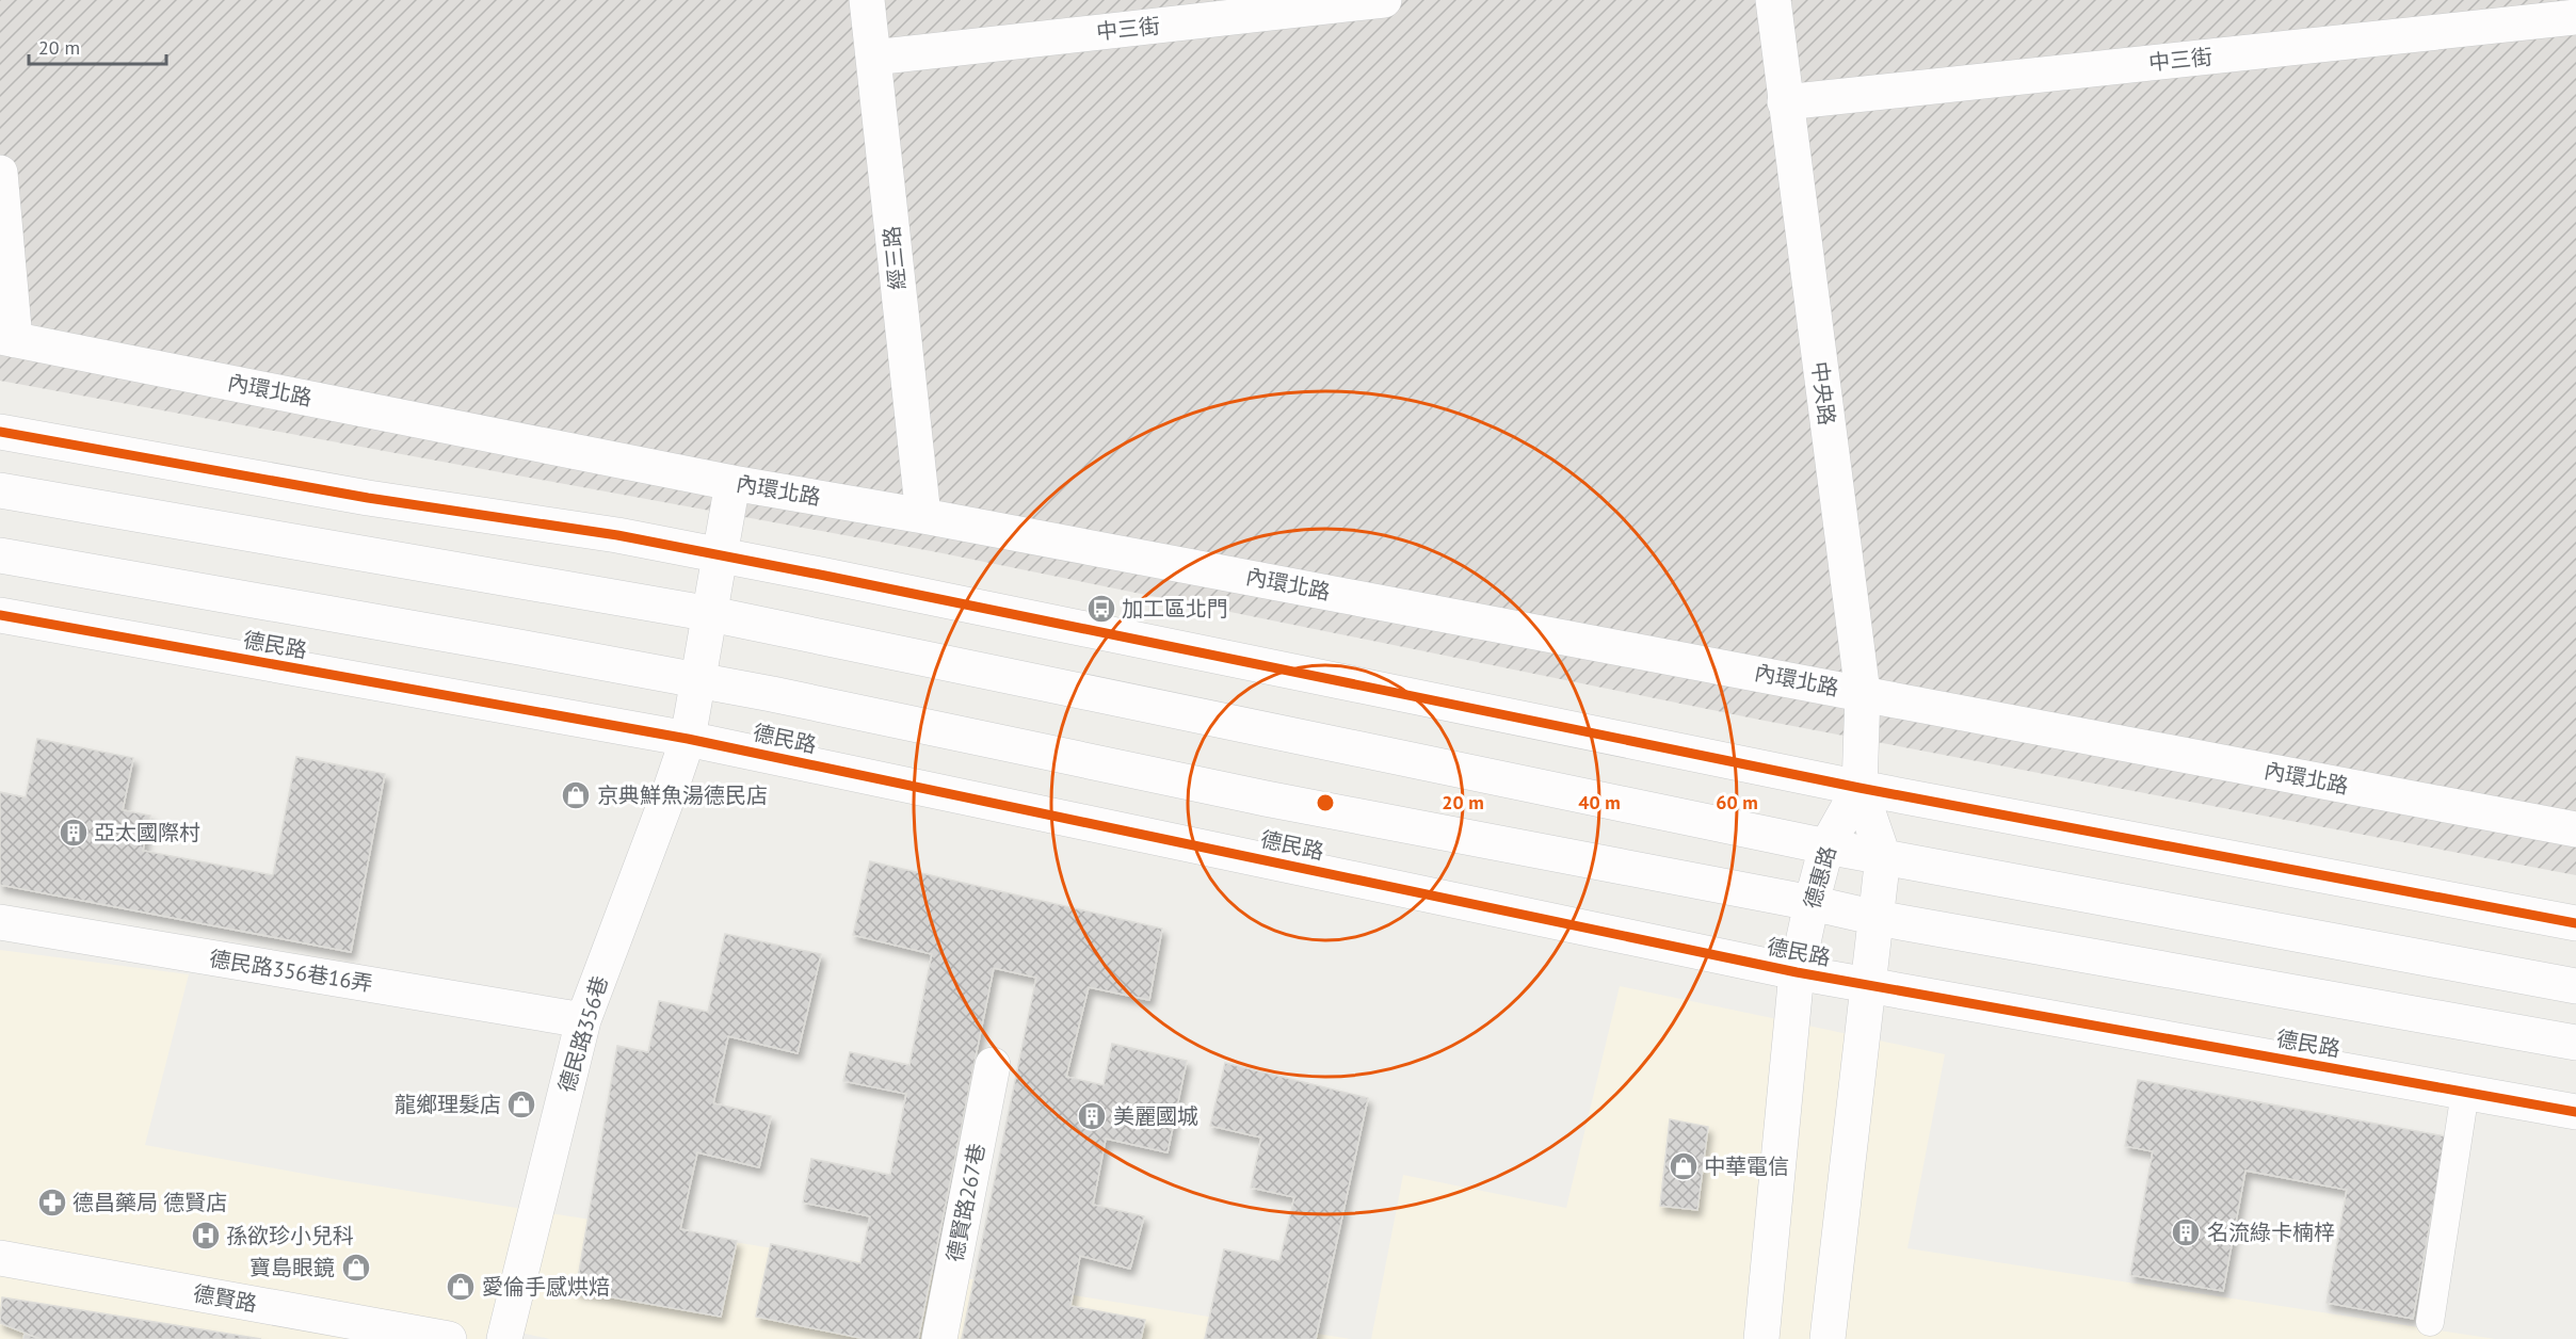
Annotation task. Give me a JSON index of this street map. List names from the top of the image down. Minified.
{"streets":{"street":["中三街","經三路","內環北路","中央路","德民路","德惠路","德民路356巷16弄","德民路356巷","德賢路267巷","德賢路"]},"crossings":[["中三街","經三路"],["中三街","中央路"],["經三路","內環北路"],["內環北路","中央路"],["內環北路","德民路356巷"],["中央路","德惠路"],["德民路","德惠路"],["德民路","德民路356巷"],["德民路356巷16弄","德民路356巷"]],"places":{"bus stop":["加工區北門"],"shop":["京典鮮魚湯德民店","龍鄉理髮店","中華電信","寶島眼鏡","愛倫手感烘焙"],"building":["亞太國際村","美麗國城","名流綠卡楠梓"],"pharmacy":["德昌藥局 德賢店"],"hospital":["孫欲珍小兒科"]},"scale_bar":"20 m","rings":["20 m","40 m","60 m"]}
